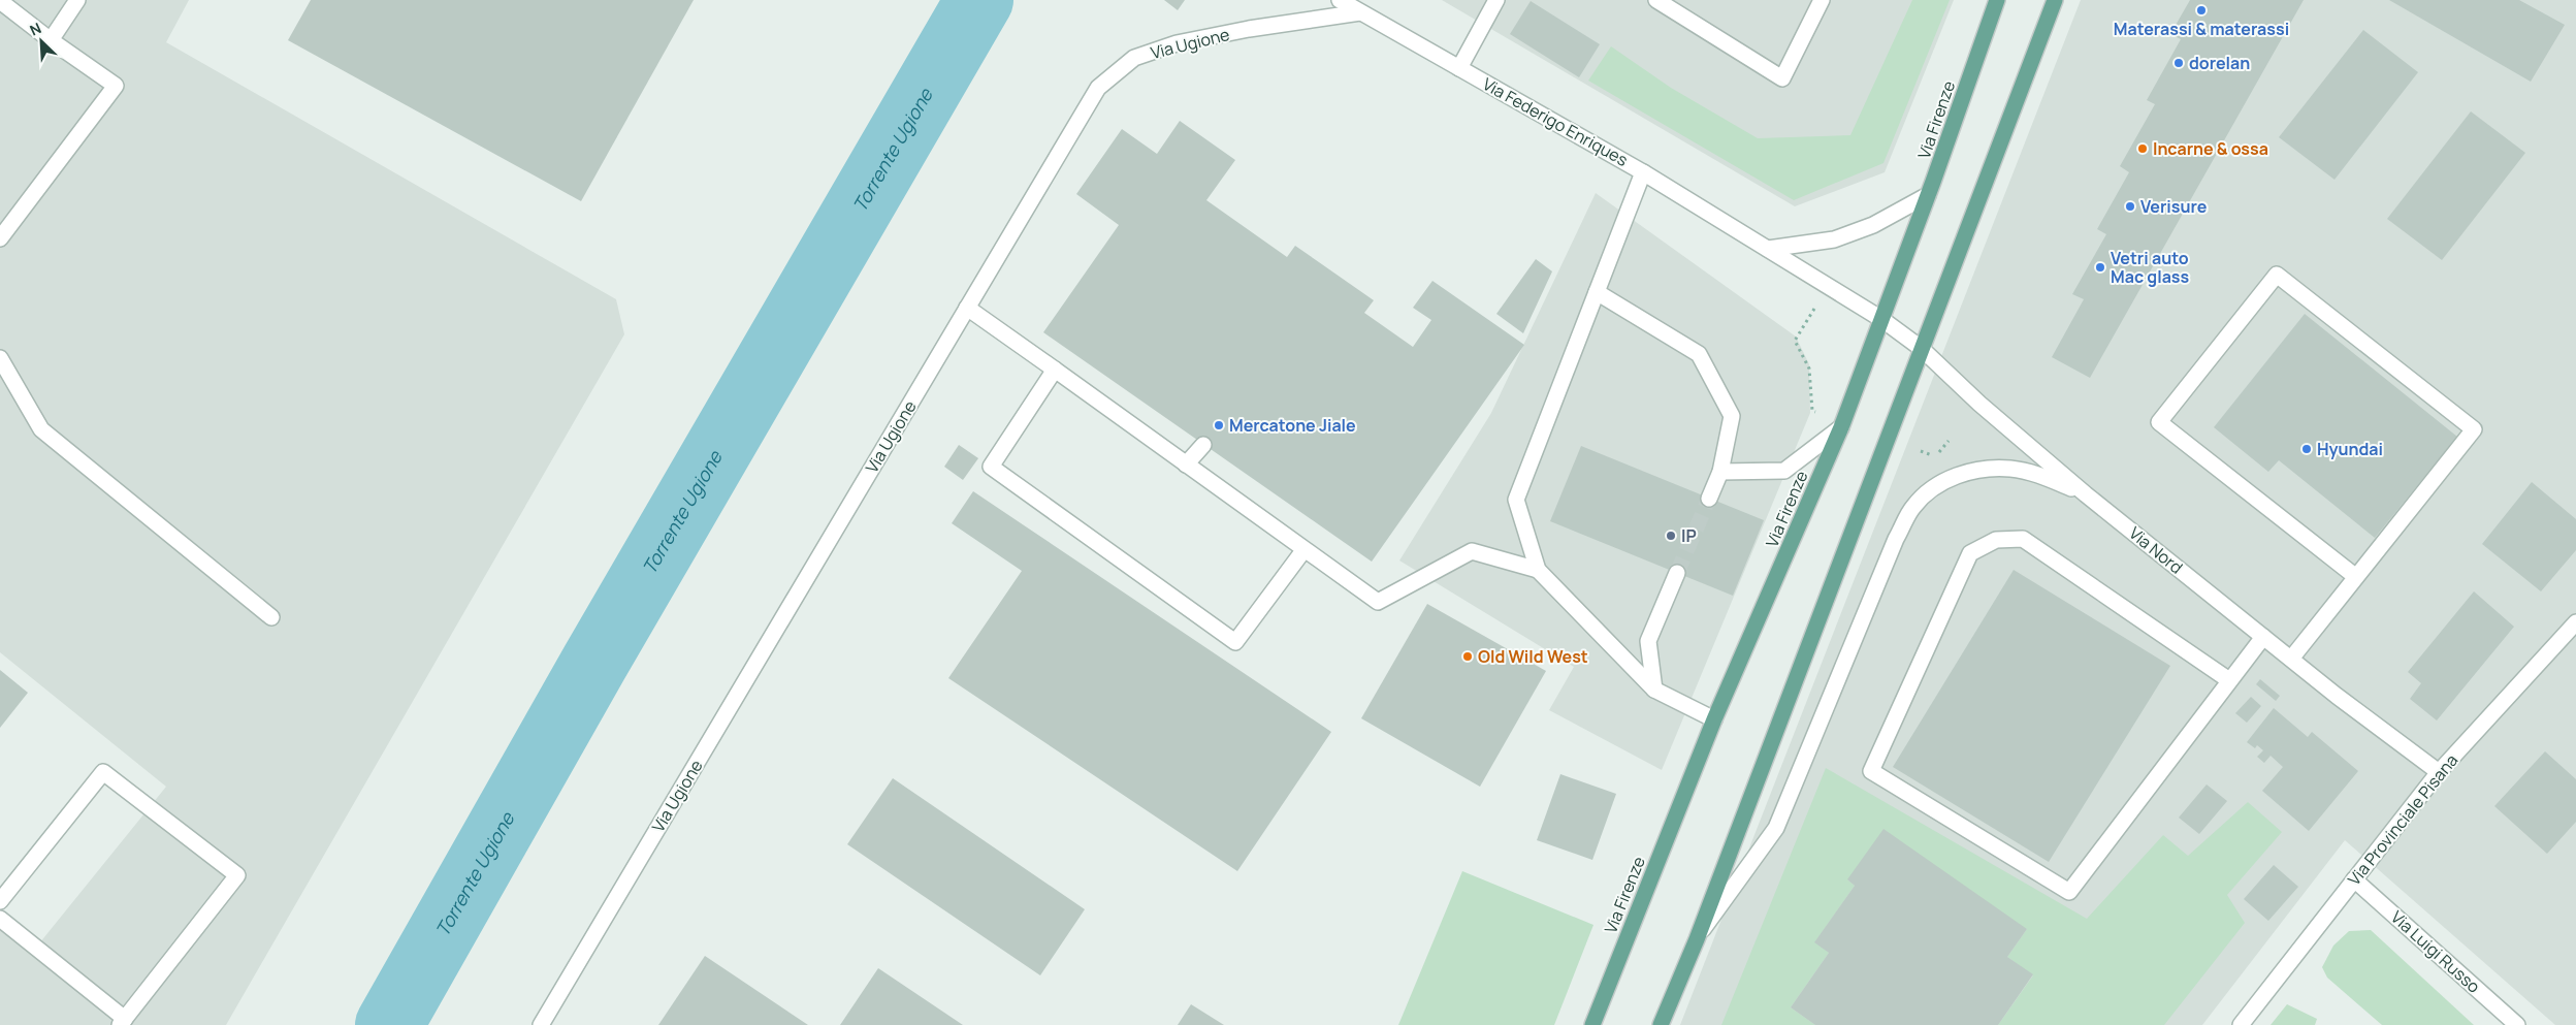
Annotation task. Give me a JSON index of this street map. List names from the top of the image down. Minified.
{"streets":{"main road":["Via Firenze"],"street":["Via Ugione","Via Federigo Enriques","Via Nord","Via Provinciale Pisana","Via Luigi Russo"]},"crossings":[["Via Ugione","Via Federigo Enriques"],["Via Firenze","Via Federigo Enriques"],["Via Firenze","Via Nord"],["Via Federigo Enriques","Via Nord"],["Via Nord","Via Provinciale Pisana"],["Via Provinciale Pisana","Via Luigi Russo"]],"water":["Torrente Ugione"],"places":["Materassi & materassi","dorelan","Incarne & ossa","Verisure","Vetri auto Mac glass","Mercatone Jiale","Hyundai","IP","Old Wild West"],"north":"top left"}
